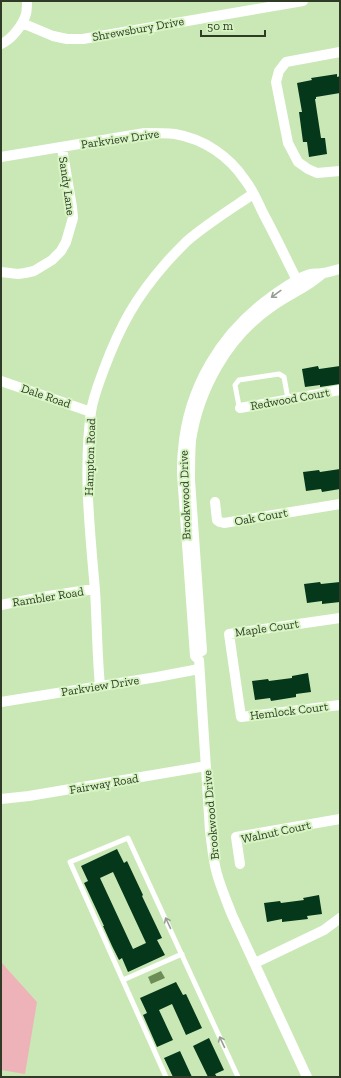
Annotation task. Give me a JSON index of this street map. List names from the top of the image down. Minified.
{"streets":{"street":["Shrewsbury Drive","Parkview Drive","Sandy Lane","Dale Road","Redwood Court","Hampton Road","Brookwood Drive","Oak Court","Rambler Road","Maple Court","Hemlock Court","Fairway Road","Walnut Court"]},"crossings":[["Parkview Drive","Sandy Lane"],["Parkview Drive","Hampton Road"],["Parkview Drive","Brookwood Drive"],["Dale Road","Hampton Road"],["Hampton Road","Rambler Road"],["Brookwood Drive","Fairway Road"],["Maple Court","Hemlock Court"]],"scale_bar":"50 m"}
